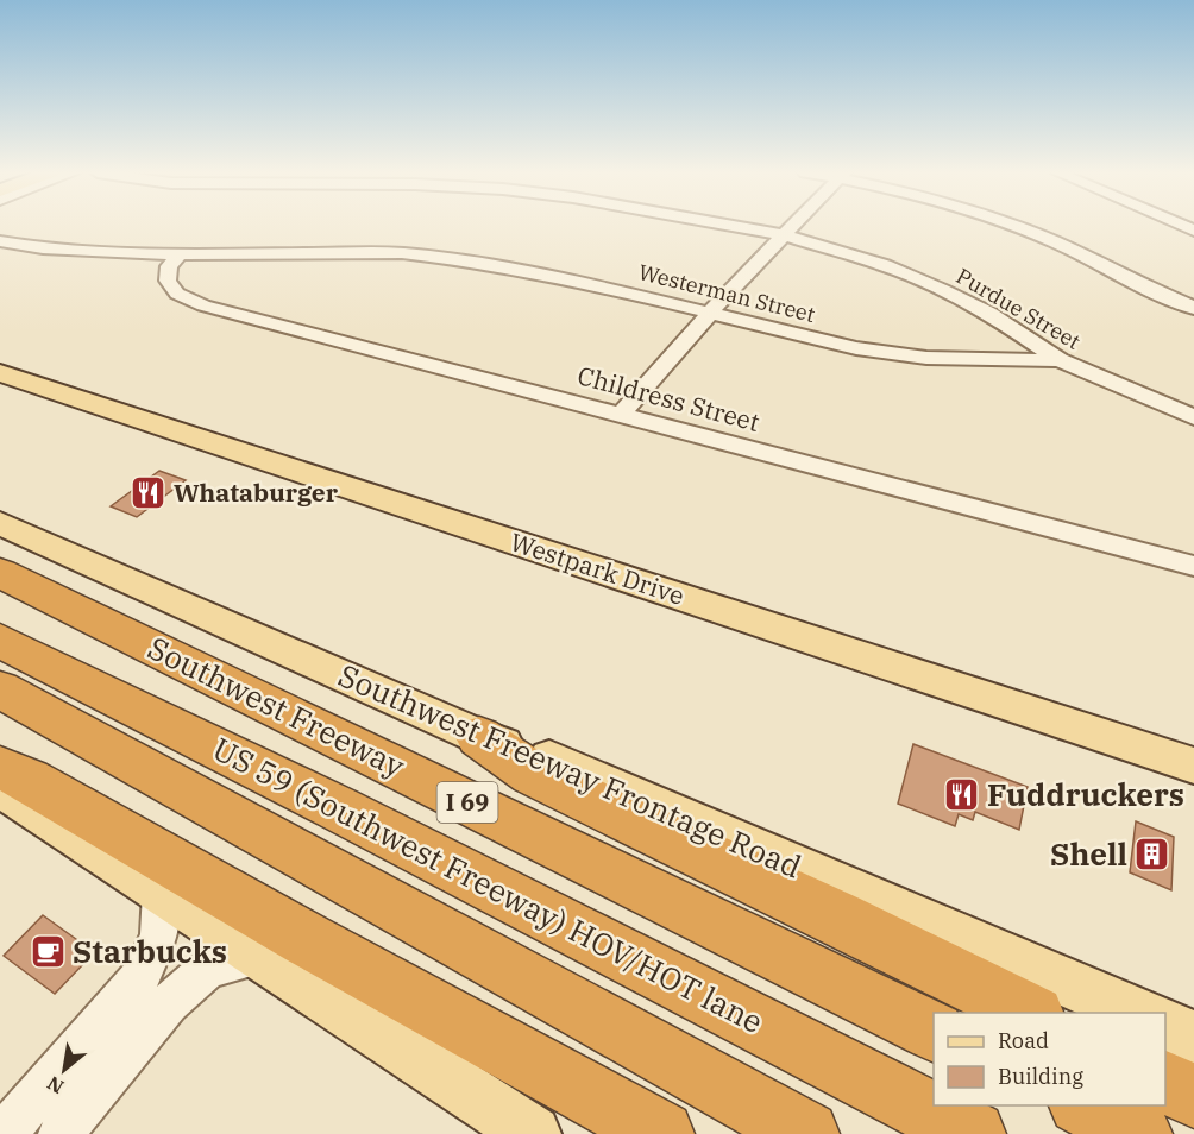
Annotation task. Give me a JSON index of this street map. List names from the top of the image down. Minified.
{"streets":{"highway":["Southwest Freeway","I 69","US 59 (Southwest Freeway) HOV/HOT lane"],"main road":["Westpark Drive","Southwest Freeway Frontage Road"],"street":["Westerman Street","Purdue Street","Childress Street"]},"crossings":[["Westerman Street","Purdue Street"],["Westerman Street","Childress Street"]],"places":{"restaurant":["Whataburger","Fuddruckers"],"building":["Shell"],"cafe":["Starbucks"]},"legend":["Road","Building"],"north":"bottom left"}
